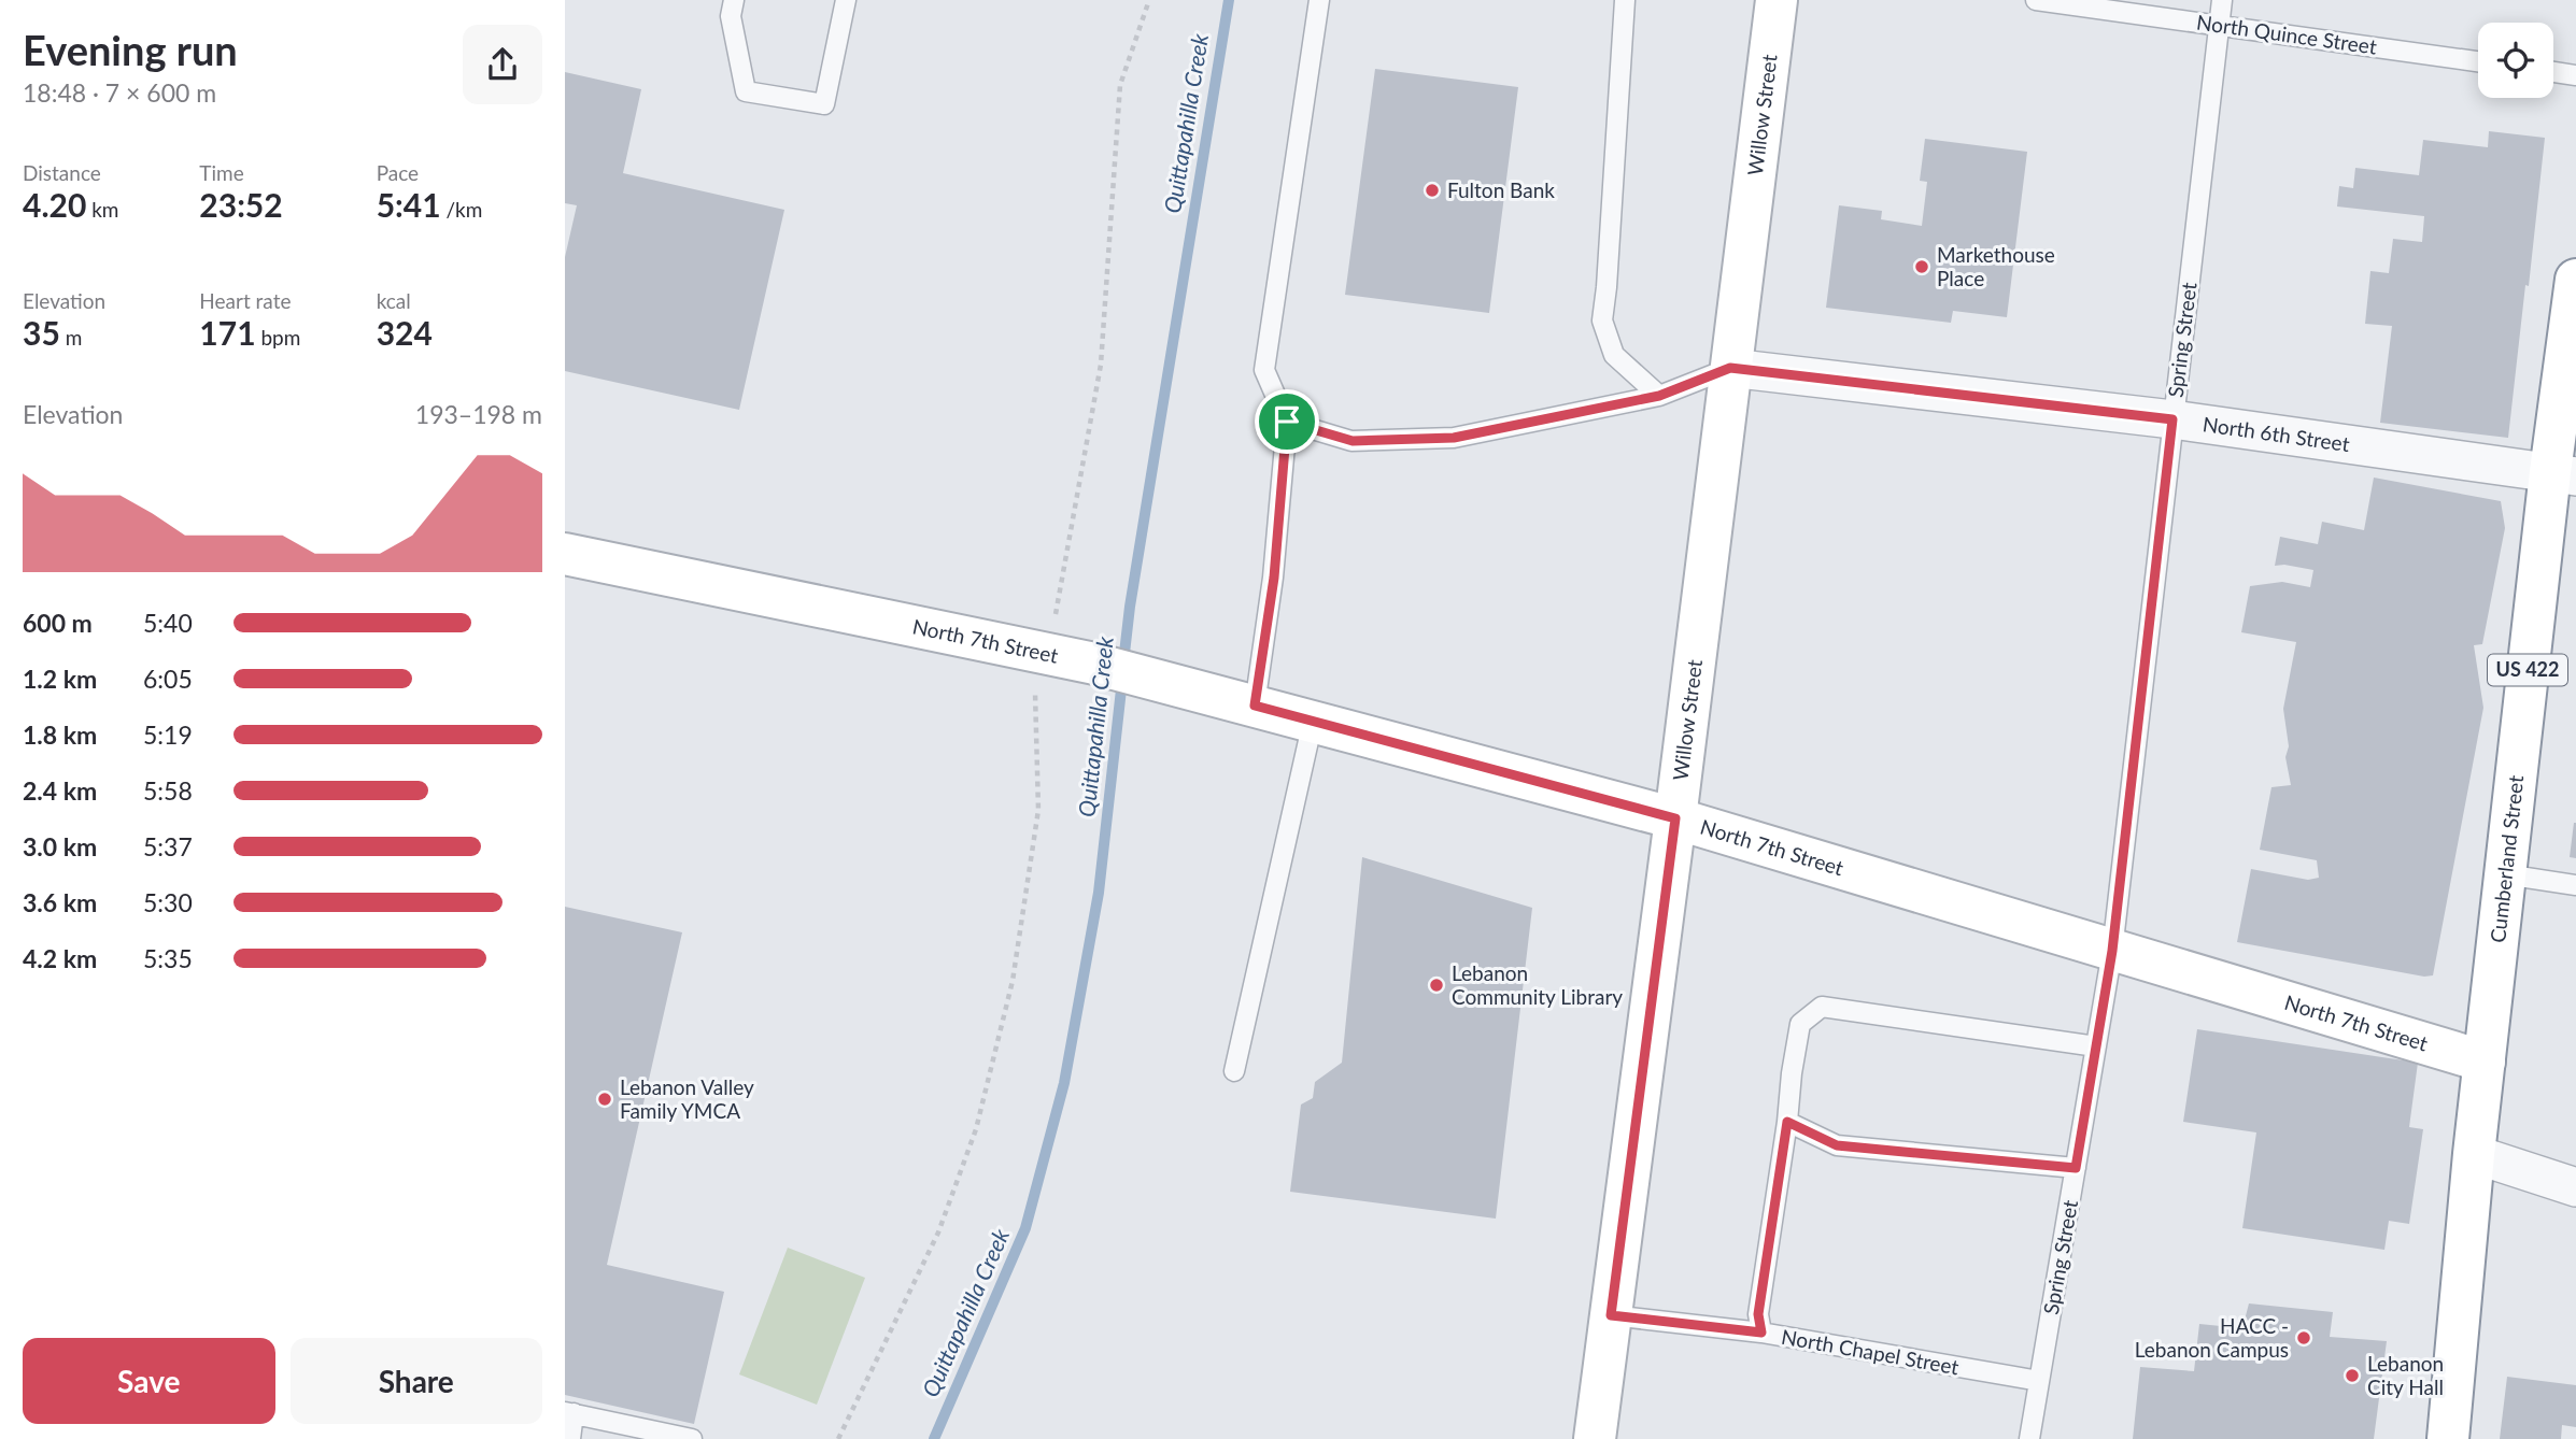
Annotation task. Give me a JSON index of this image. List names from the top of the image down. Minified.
{"streets":{"main road":["Willow Street","North 7th Street","US 422","Cumberland Street"],"street":["North 6th Street"],"lane":["North Quince Street","Spring Street","North Chapel Street"]},"crossings":[["North Quince Street","Spring Street"],["Willow Street","North 6th Street"],["Willow Street","North 7th Street"],["Willow Street","North Chapel Street"],["Spring Street","North 6th Street"],["Spring Street","North 7th Street"],["Spring Street","North Chapel Street"],["North 6th Street","Cumberland Street"],["North 7th Street","Cumberland Street"]],"water":["Quittapahilla Creek"],"places":["Fulton Bank","Markethouse Place","Lebanon Community Library","Lebanon Valley Family YMCA","HACC - Lebanon Campus","Lebanon City Hall"],"page":{"heading":["Evening run","18:48 · 7 × 600 m"],"stats":[["Distance","4.20 km"],["Time","23:52"],["Pace","5:41 /km"],["Elevation","35 m"],["Heart rate","171 bpm"],["kcal","324"]],"chart":["Elevation","193–198 m"],"list":[{"name":"600 m","note":"5:40"},{"name":"1.2 km","note":"6:05"},{"name":"1.8 km","note":"5:19"},{"name":"2.4 km","note":"5:58"},{"name":"3.0 km","note":"5:37"},{"name":"3.6 km","note":"5:30"},{"name":"4.2 km","note":"5:35"}],"buttons":["Save","Share"]}}
